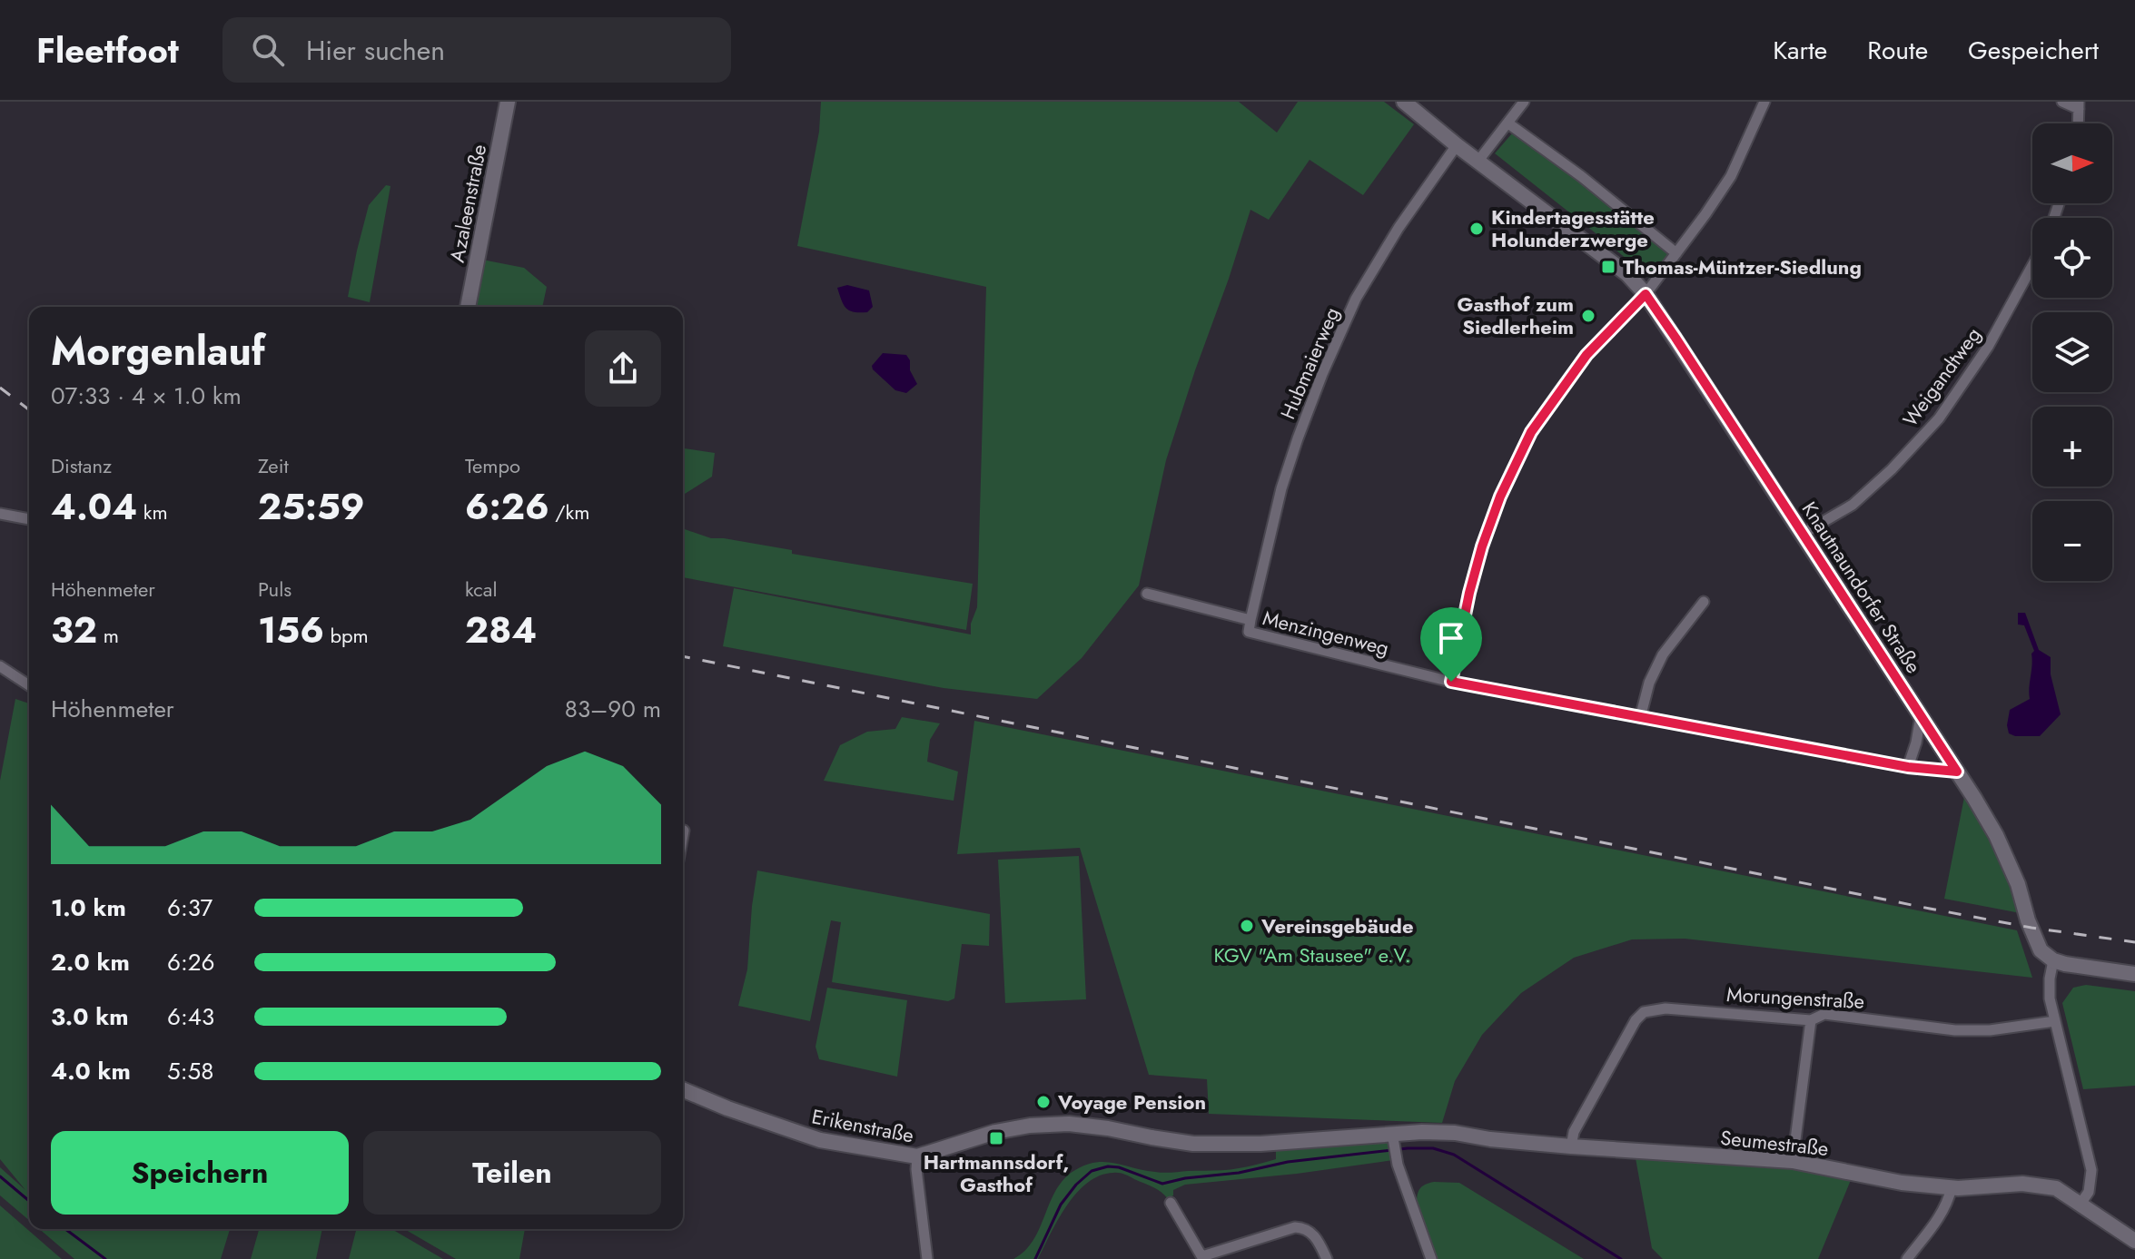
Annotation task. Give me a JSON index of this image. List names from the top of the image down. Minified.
{"streets":{"street":["Azaleenstraße","Hubmaierweg","Weigandtweg","Knautnaundorfer Straße","Menzingenweg","Morungenstraße","Erikenstraße","Seumestraße"]},"crossings":[["Hubmaierweg","Knautnaundorfer Straße"],["Hubmaierweg","Menzingenweg"],["Weigandtweg","Knautnaundorfer Straße"],["Knautnaundorfer Straße","Menzingenweg"],["Morungenstraße","Seumestraße"],["Erikenstraße","Seumestraße"]],"parks":["KGV \"Am Stausee\" e.V."],"places":{"other":["Kindertagesstätte Holunderzwerge","Gasthof zum Siedlerheim","Vereinsgebäude","Voyage Pension"],"transit":["Thomas-Müntzer-Siedlung","Hartmannsdorf, Gasthof"]},"north":"right","page":{"header":"Fleetfoot","search":"Hier suchen","nav":["Karte","Route","Gespeichert"],"map_buttons":["+","−"],"heading":["Morgenlauf","07:33 · 4 × 1.0 km"],"stats":[["Distanz","4.04 km"],["Zeit","25:59"],["Tempo","6:26 /km"],["Höhenmeter","32 m"],["Puls","156 bpm"],["kcal","284"]],"chart":["Höhenmeter","83–90 m"],"list":[{"name":"1.0 km","note":"6:37"},{"name":"2.0 km","note":"6:26"},{"name":"3.0 km","note":"6:43"},{"name":"4.0 km","note":"5:58"}],"buttons":["Speichern","Teilen"]}}
